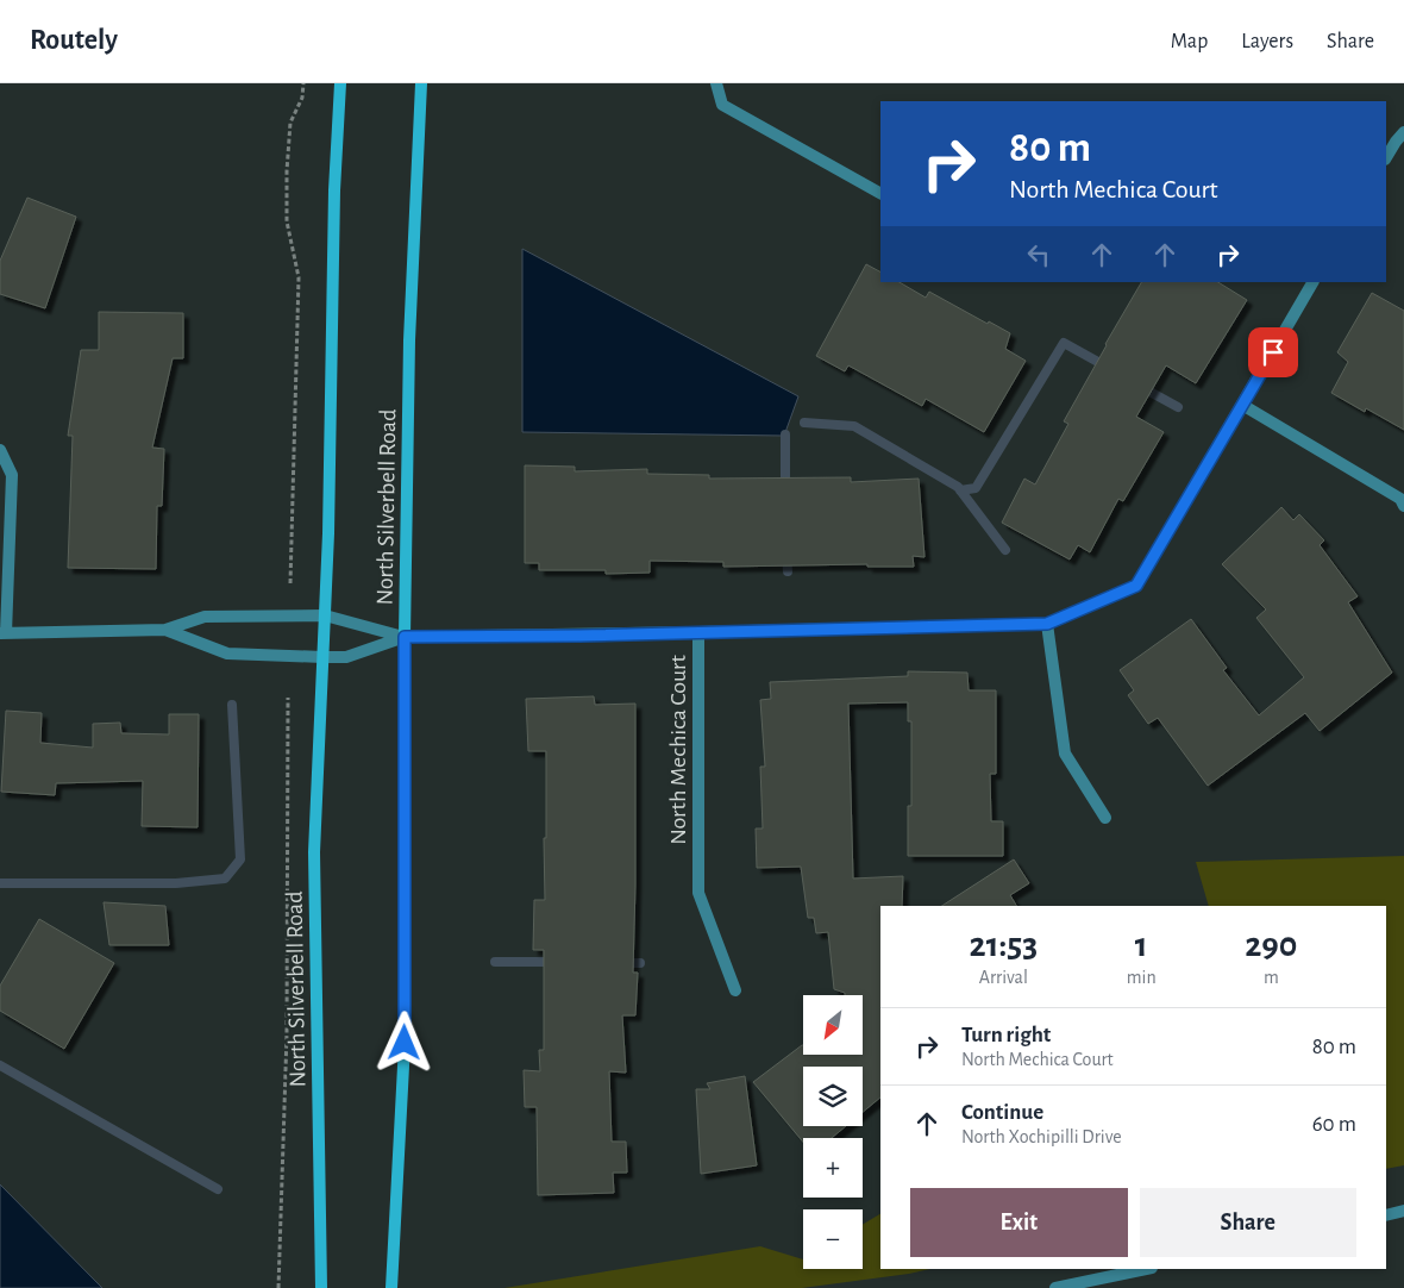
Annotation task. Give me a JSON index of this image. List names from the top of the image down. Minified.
{"streets":{"main road":["North Silverbell Road"],"street":["North Mechica Court"]},"crossings":[["North Silverbell Road","North Mechica Court"]],"north":"bottom left","page":{"header":"Routely","nav":["Map","Layers","Share"],"turn":["80 m","North Mechica Court"],"eta":["21:53","Arrival","1","min","290","m"],"map_buttons":["+","−"],"list":[{"name":"Turn right","note":"North Mechica Court","value":"80 m"},{"name":"Continue","note":"North Xochipilli Drive","value":"60 m"}],"buttons":["Exit","Share"]}}
